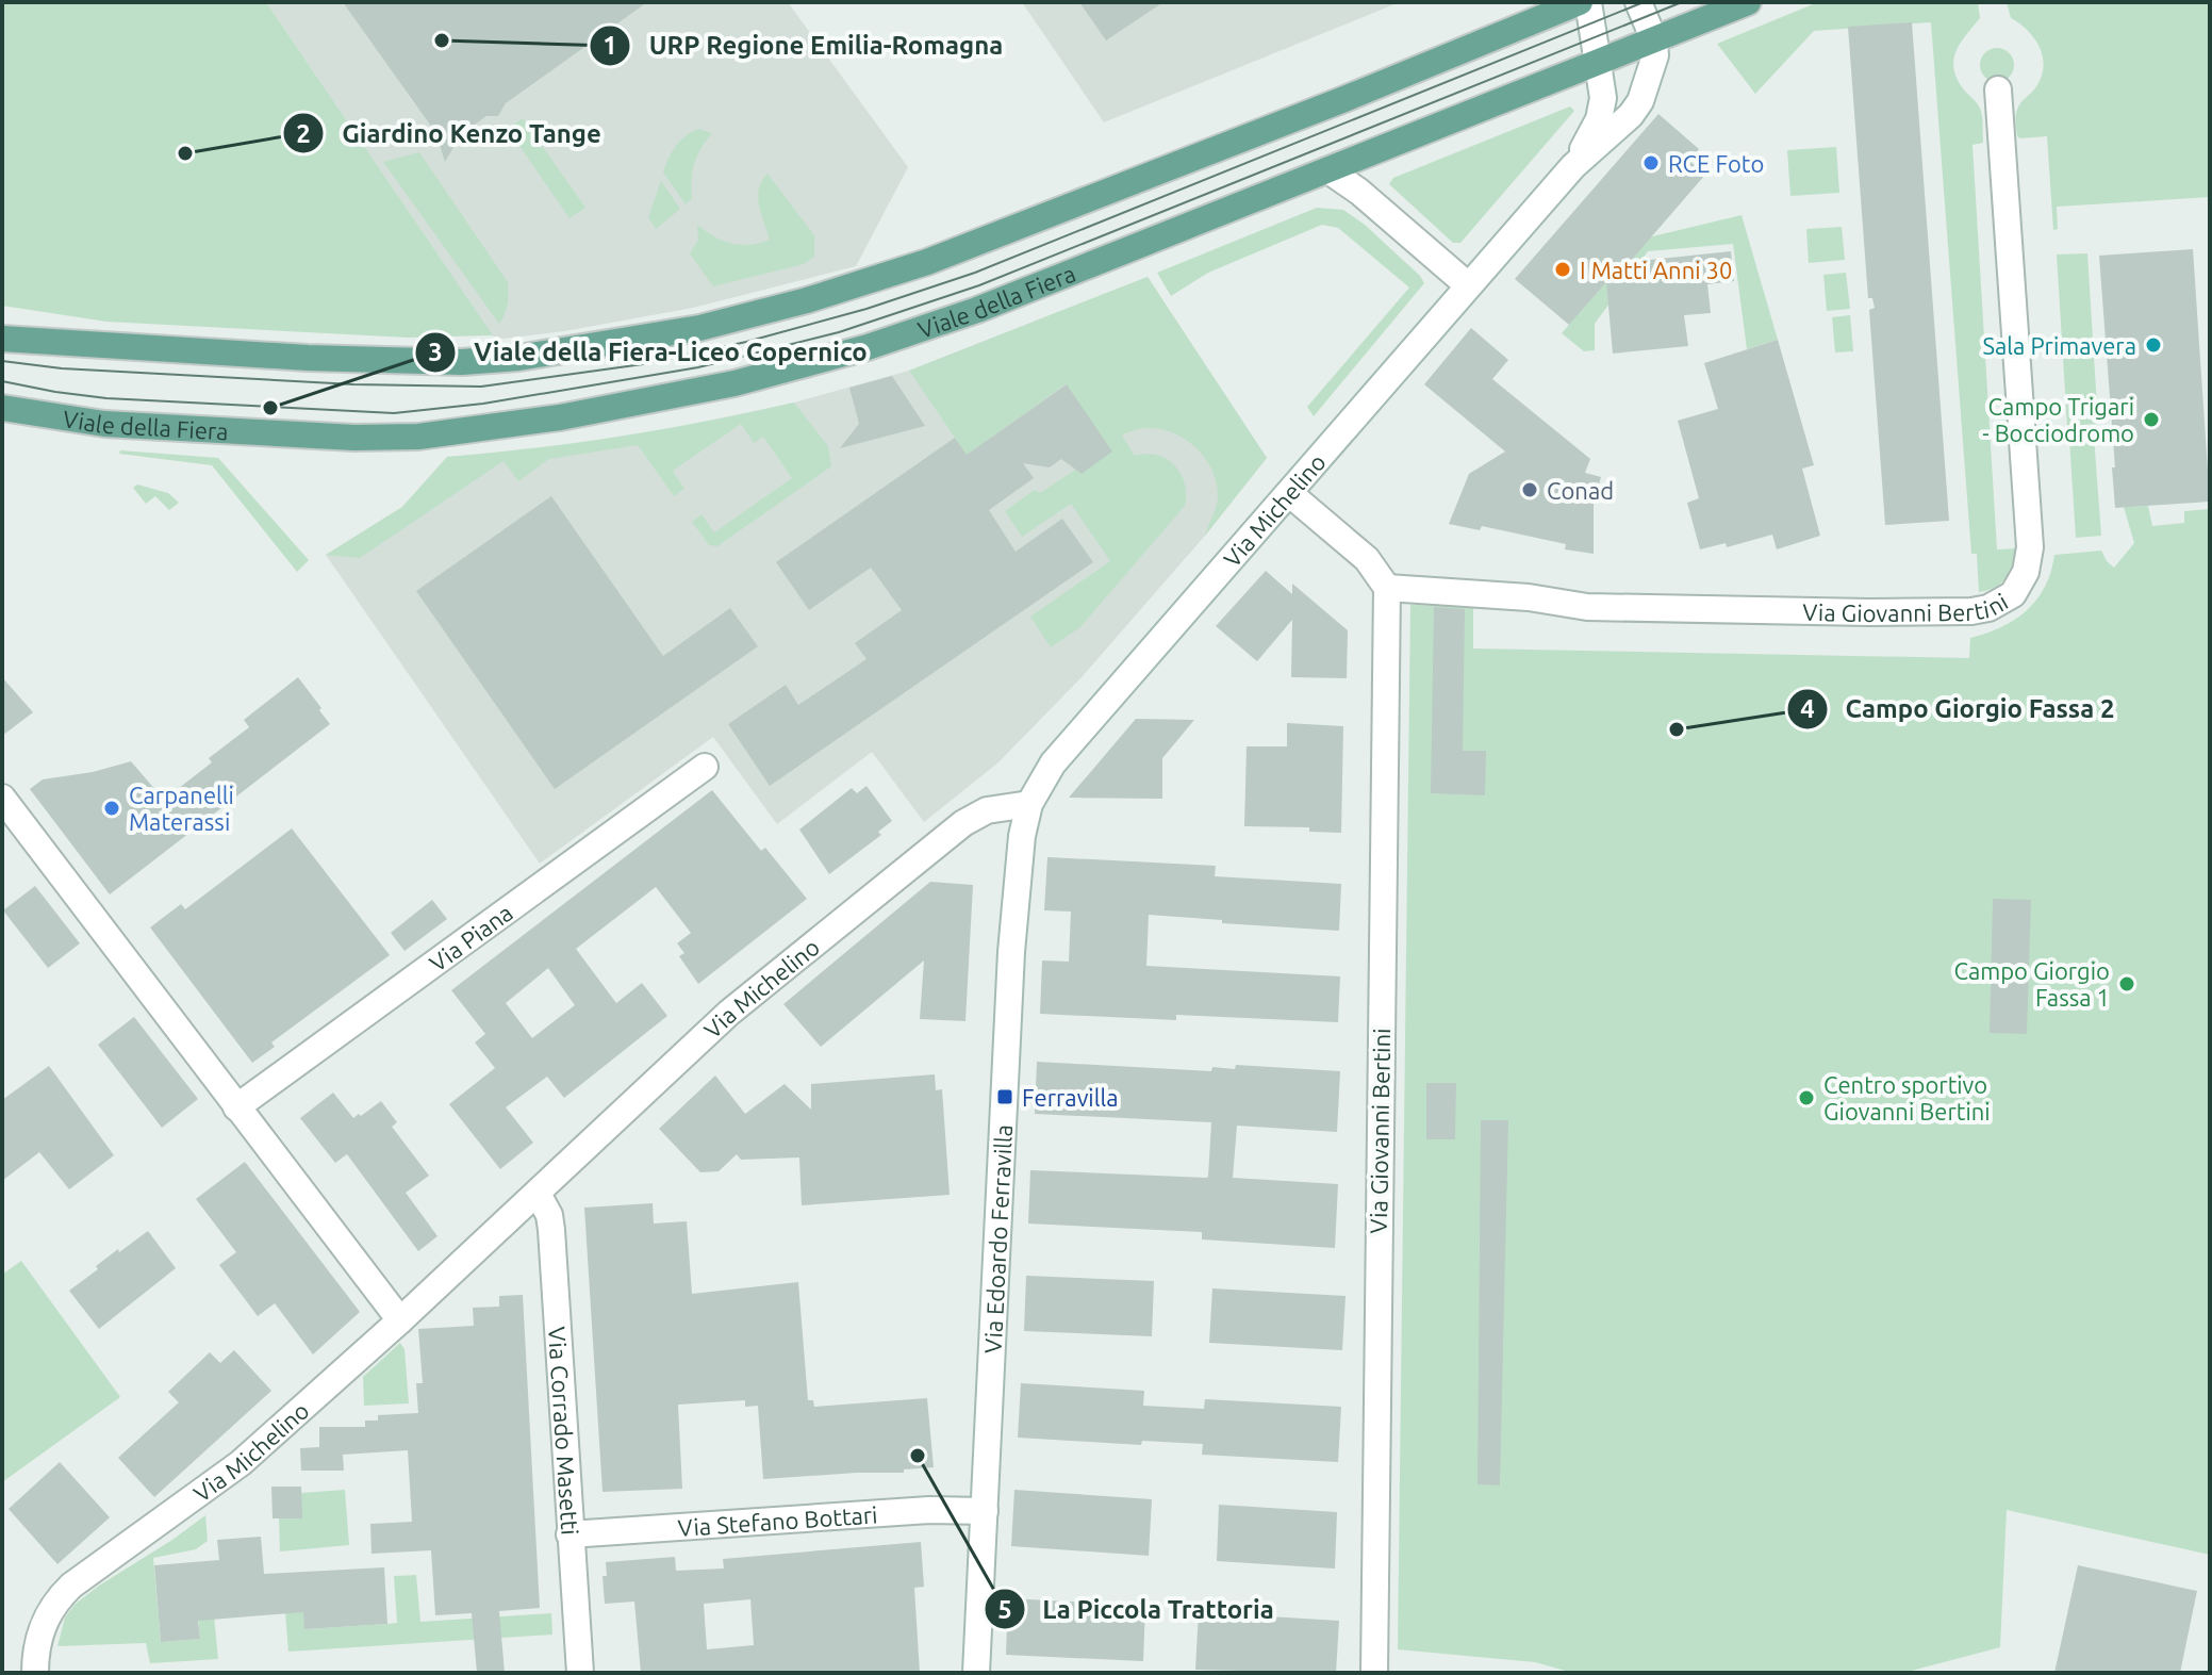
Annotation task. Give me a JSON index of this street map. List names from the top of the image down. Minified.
{"streets":{"main road":["Viale della Fiera"],"street":["Via Michelino","Via Giovanni Bertini","Via Piana","Via Edoardo Ferravilla","Via Corrado Masetti","Via Stefano Bottari"]},"crossings":[["Viale della Fiera","Via Michelino"],["Via Michelino","Via Edoardo Ferravilla"],["Via Michelino","Via Corrado Masetti"],["Via Edoardo Ferravilla","Via Stefano Bottari"],["Via Corrado Masetti","Via Stefano Bottari"]],"places":{"other":["URP Regione Emilia-Romagna","Giardino Kenzo Tange","RCE Foto","I Matti Anni 30","Sala Primavera","Viale della Fiera-Liceo Copernico","Campo Trigari - Bocciodromo","Conad","Campo Giorgio Fassa 2","Carpanelli Materassi","Campo Giorgio Fassa 1","Centro sportivo Giovanni Bertini","La Piccola Trattoria"],"transit":["Ferravilla"]}}
